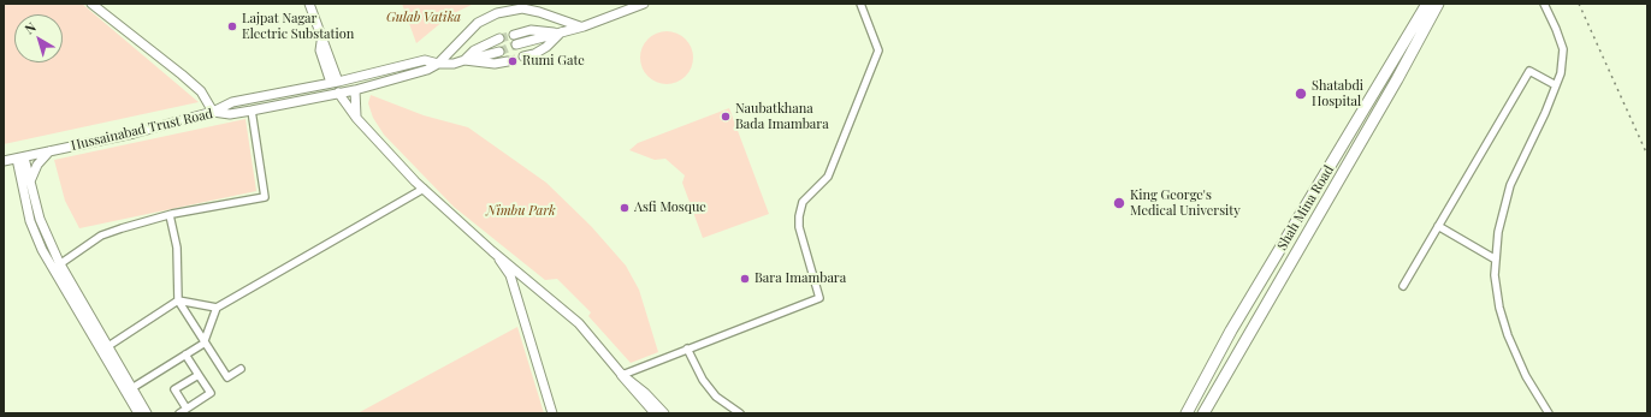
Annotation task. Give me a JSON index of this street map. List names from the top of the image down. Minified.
{"streets":{"main road":["Shah Mina Road"],"street":["Hussainabad Trust Road"]},"parks":["Gulab Vatika","Nimbu Park"],"places":["Lajpat Nagar Electric Substation","Rumi Gate","Shatabdi Hospital","Naubatkhana Bada Imambara","King George's Medical University","Asfi Mosque","Bara Imambara"],"north":"top left"}
